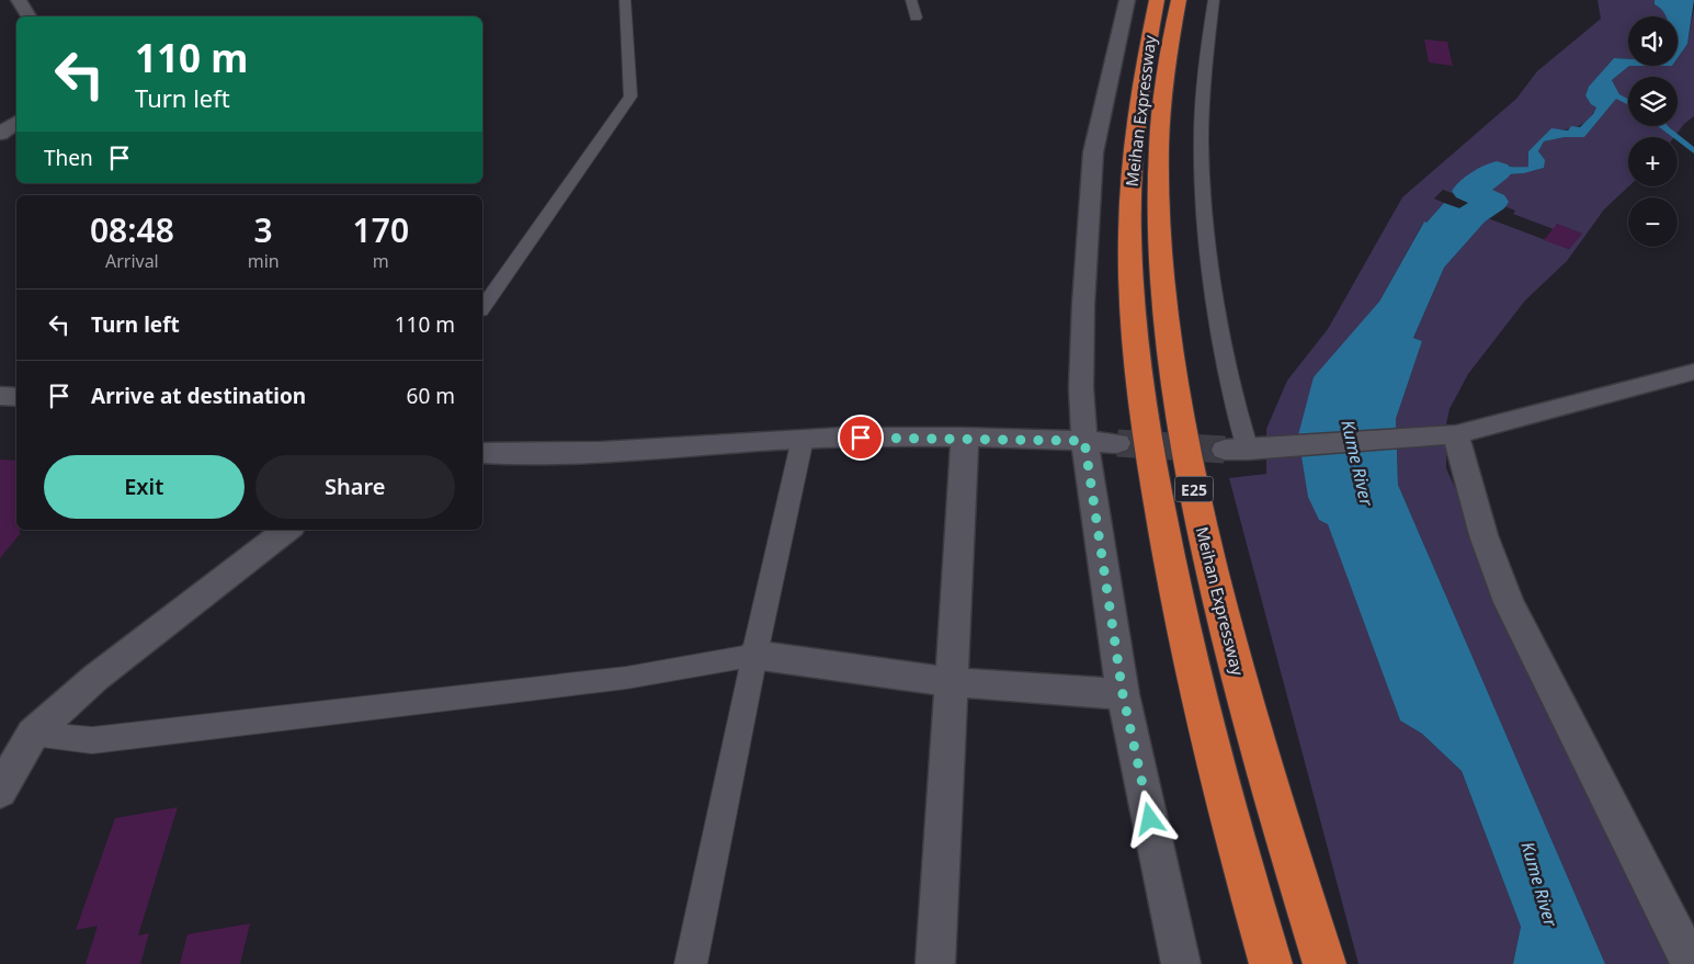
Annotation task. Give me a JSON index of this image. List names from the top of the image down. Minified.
{"streets":{"highway":["Meihan Expressway","E25"]},"water":["Kume River"],"page":{"map_buttons":["+","−"],"turn":["110 m","Turn left"],"then":"Then","eta":["08:48","Arrival","3","min","170","m"],"list":[{"name":"Turn left","value":"110 m"},{"name":"Arrive at destination","value":"60 m"}],"buttons":["Exit","Share"]}}
